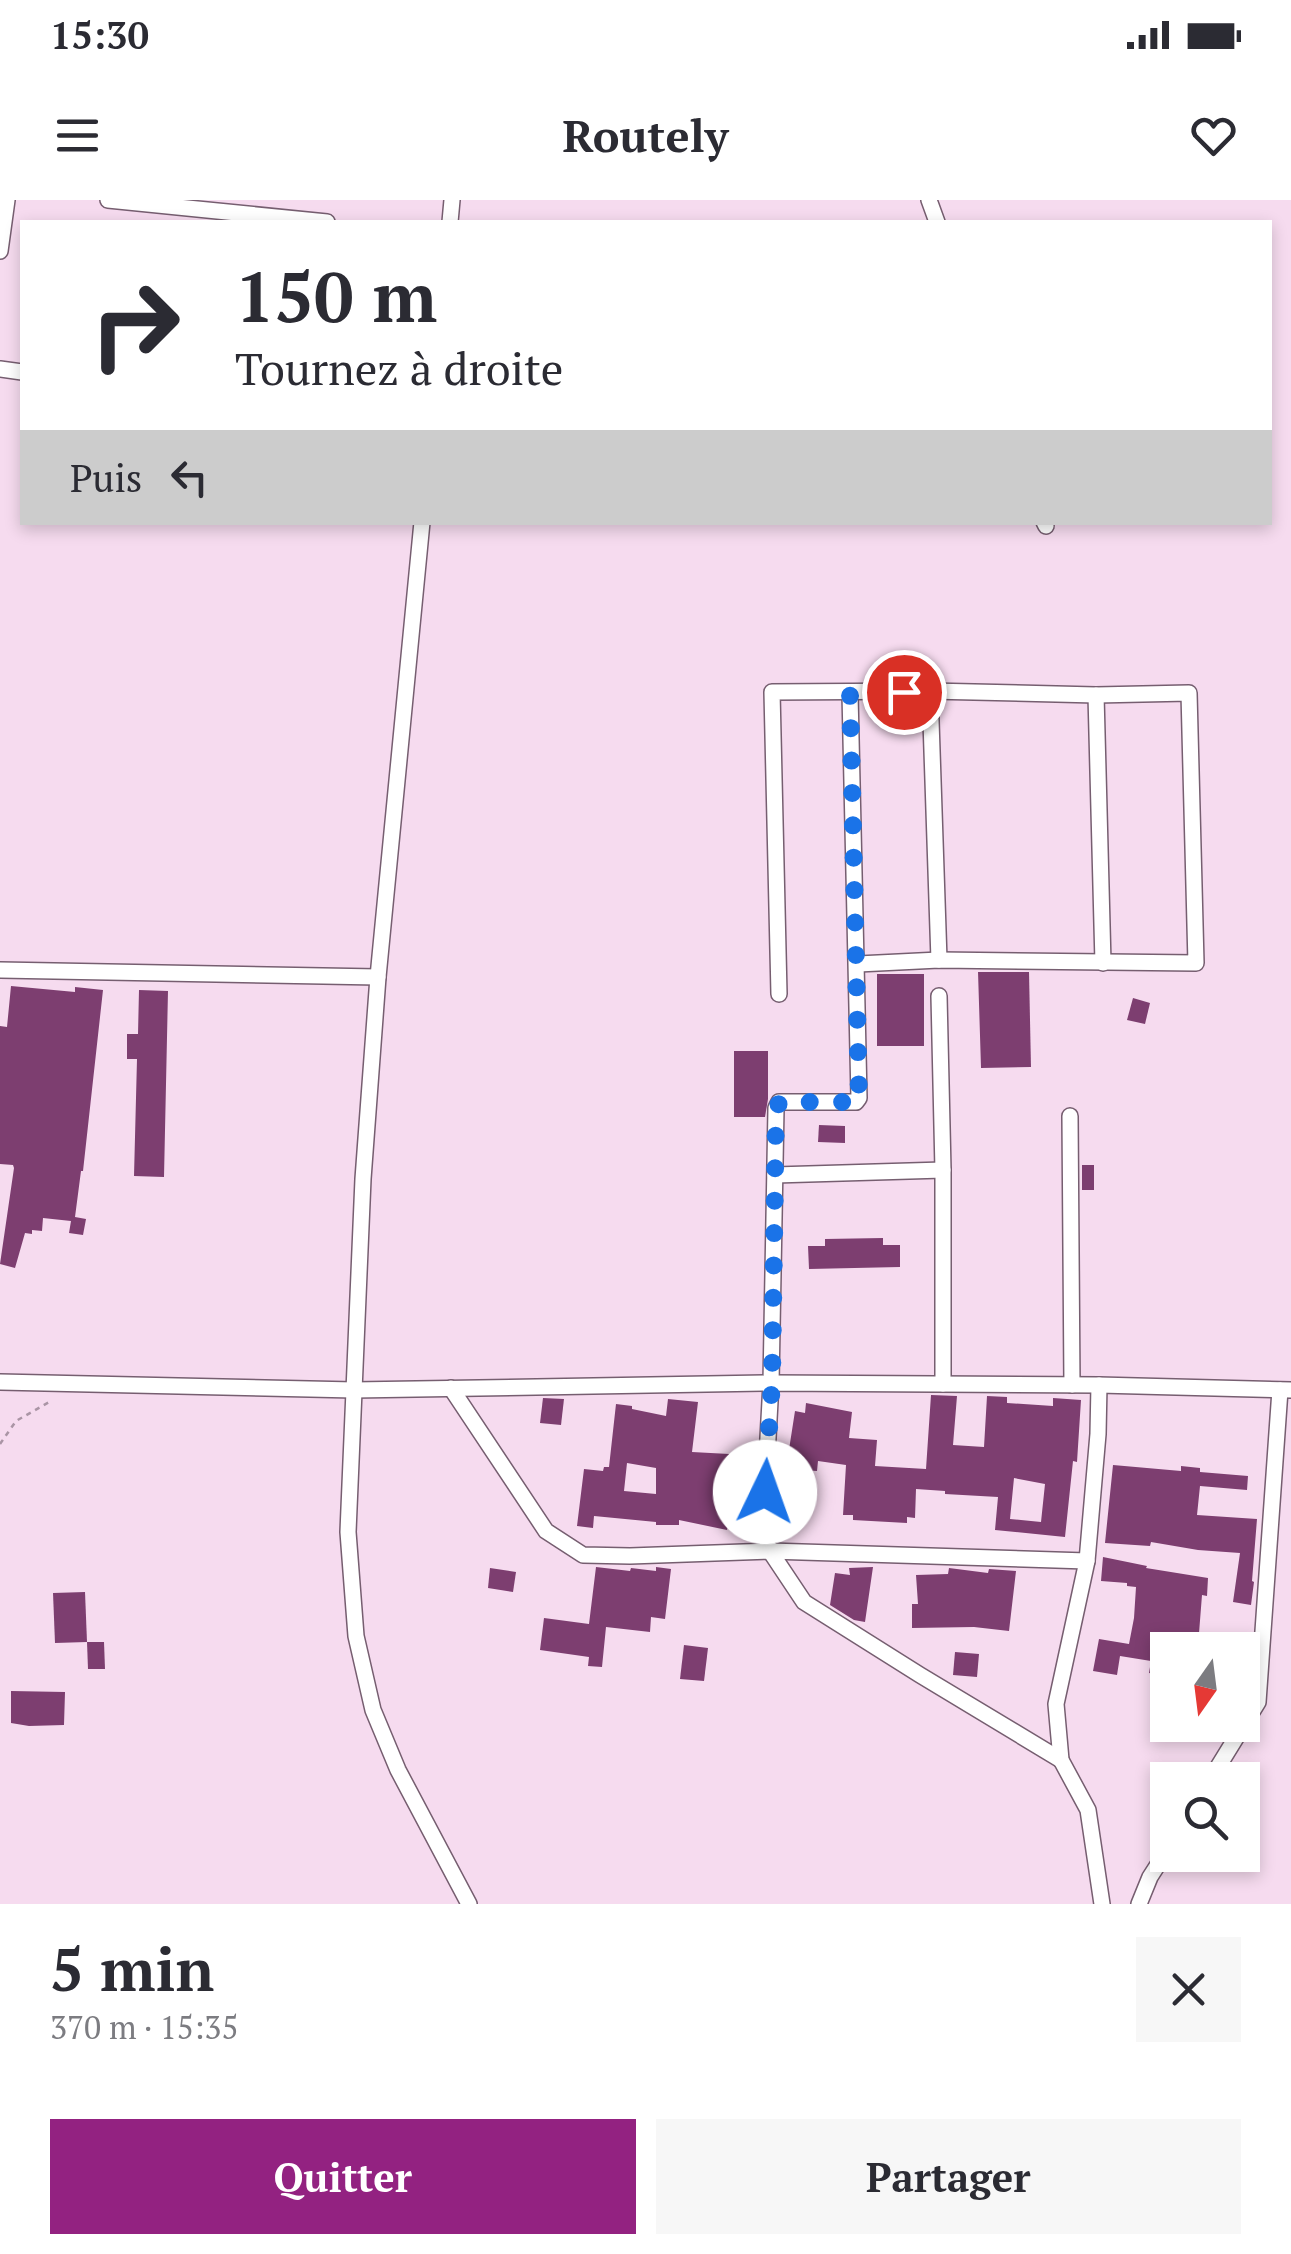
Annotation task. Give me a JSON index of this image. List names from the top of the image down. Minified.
{"north":"bottom","page":{"status":"15:30","header":"Routely","turn":["150 m","Tournez à droite"],"then":"Puis","heading":["5 min","370 m · 15:35"],"buttons":["Quitter","Partager"]}}
